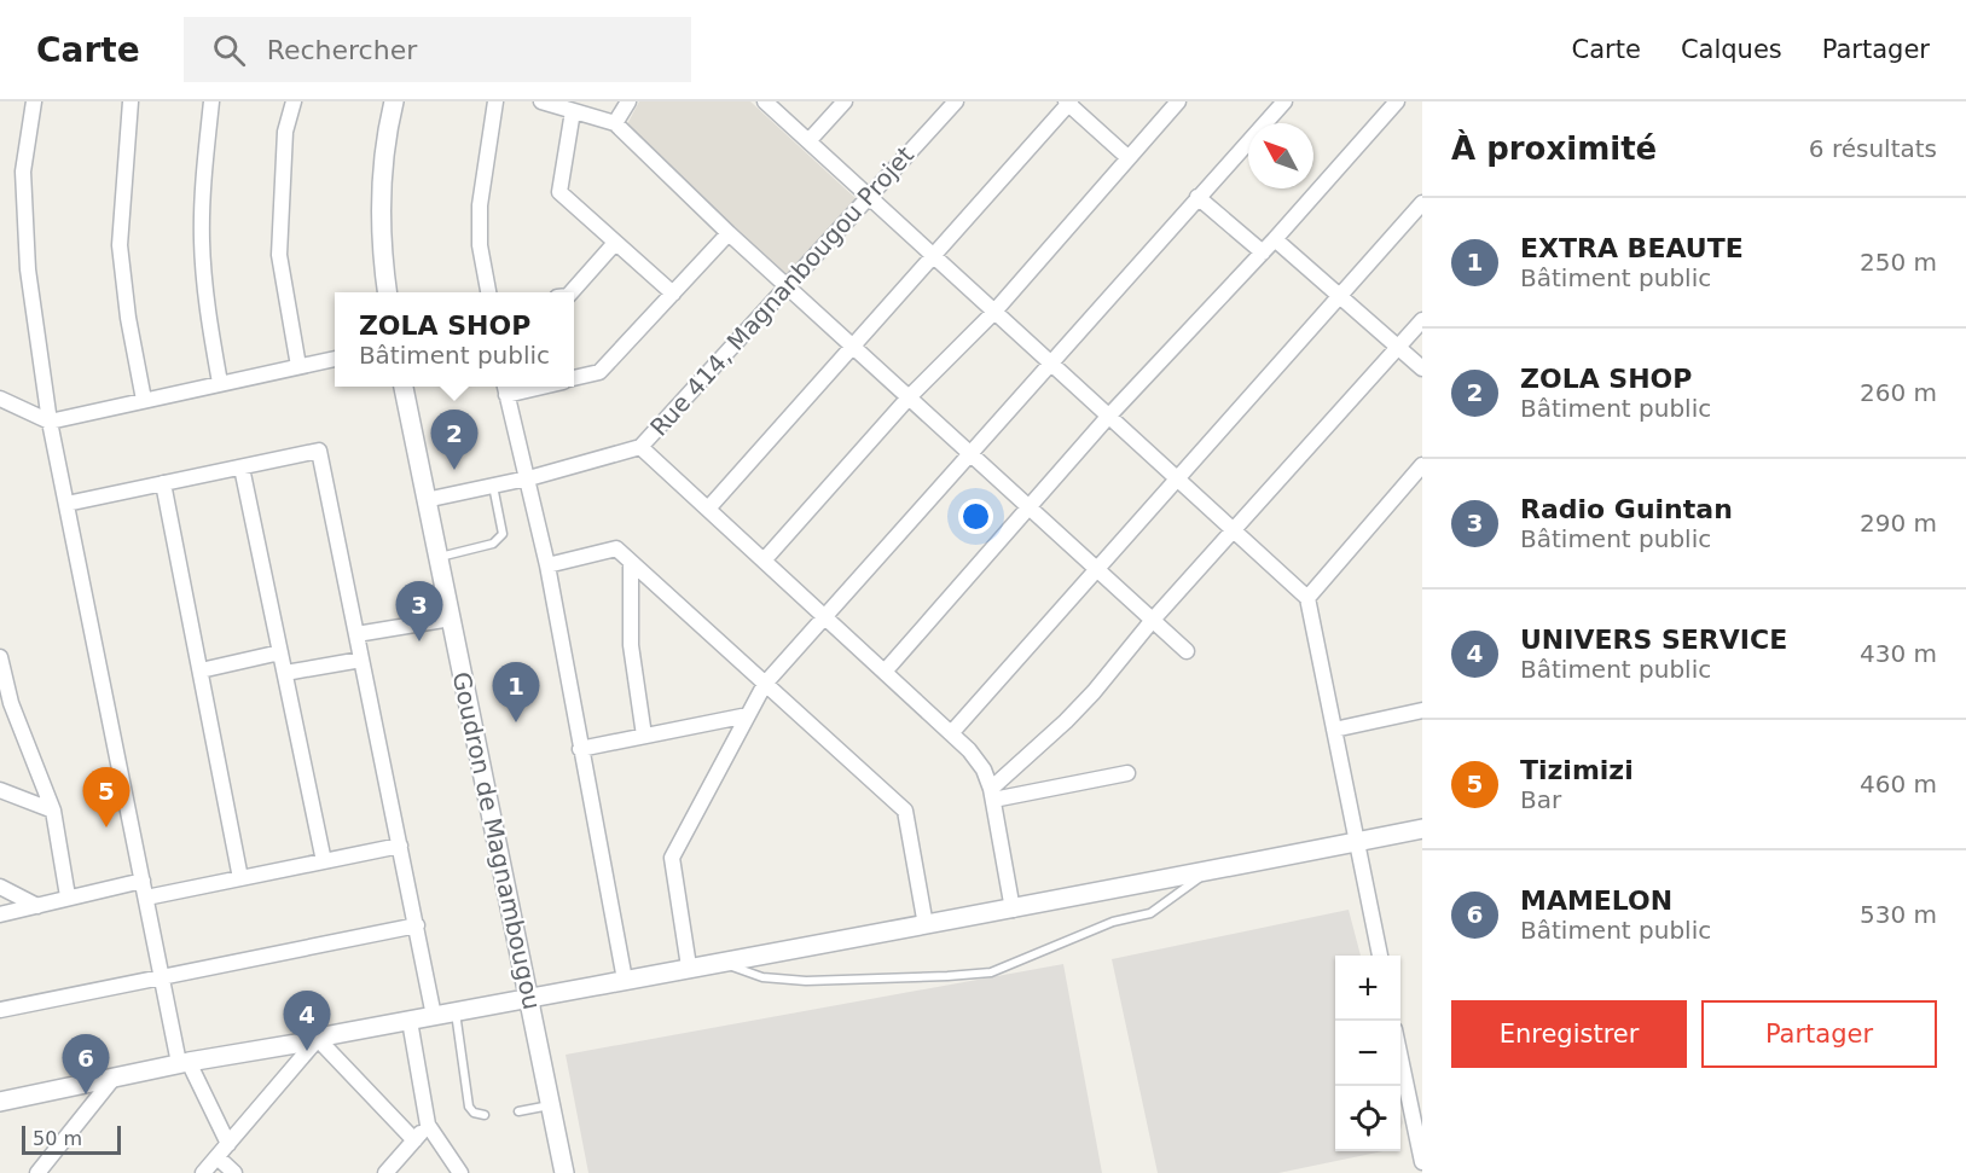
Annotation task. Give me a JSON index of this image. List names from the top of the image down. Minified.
{"streets":{"street":["Rue 414, Magnanbougou Projet","Goudron de Magnambougou"]},"crossings":[["Rue 414, Magnanbougou Projet","Goudron de Magnambougou"]],"scale_bar":"50 m","north":"top left","page":{"header":"Carte","search":"Rechercher","nav":["Carte","Calques","Partager"],"heading":["À proximité","6 résultats"],"list":[{"mark":"1","name":"EXTRA BEAUTE","note":"Bâtiment public","value":"250 m"},{"mark":"2","name":"ZOLA SHOP","note":"Bâtiment public","value":"260 m"},{"mark":"3","name":"Radio Guintan","note":"Bâtiment public","value":"290 m"},{"mark":"4","name":"UNIVERS SERVICE","note":"Bâtiment public","value":"430 m"},{"mark":"5","name":"Tizimizi","note":"Bar","value":"460 m"},{"mark":"6","name":"MAMELON","note":"Bâtiment public","value":"530 m"}],"popup":["ZOLA SHOP","Bâtiment public"],"pins":["2","3","1","5","4","6"],"map_buttons":["+","−"],"buttons":["Enregistrer","Partager"],"scale":"50 m"}}
